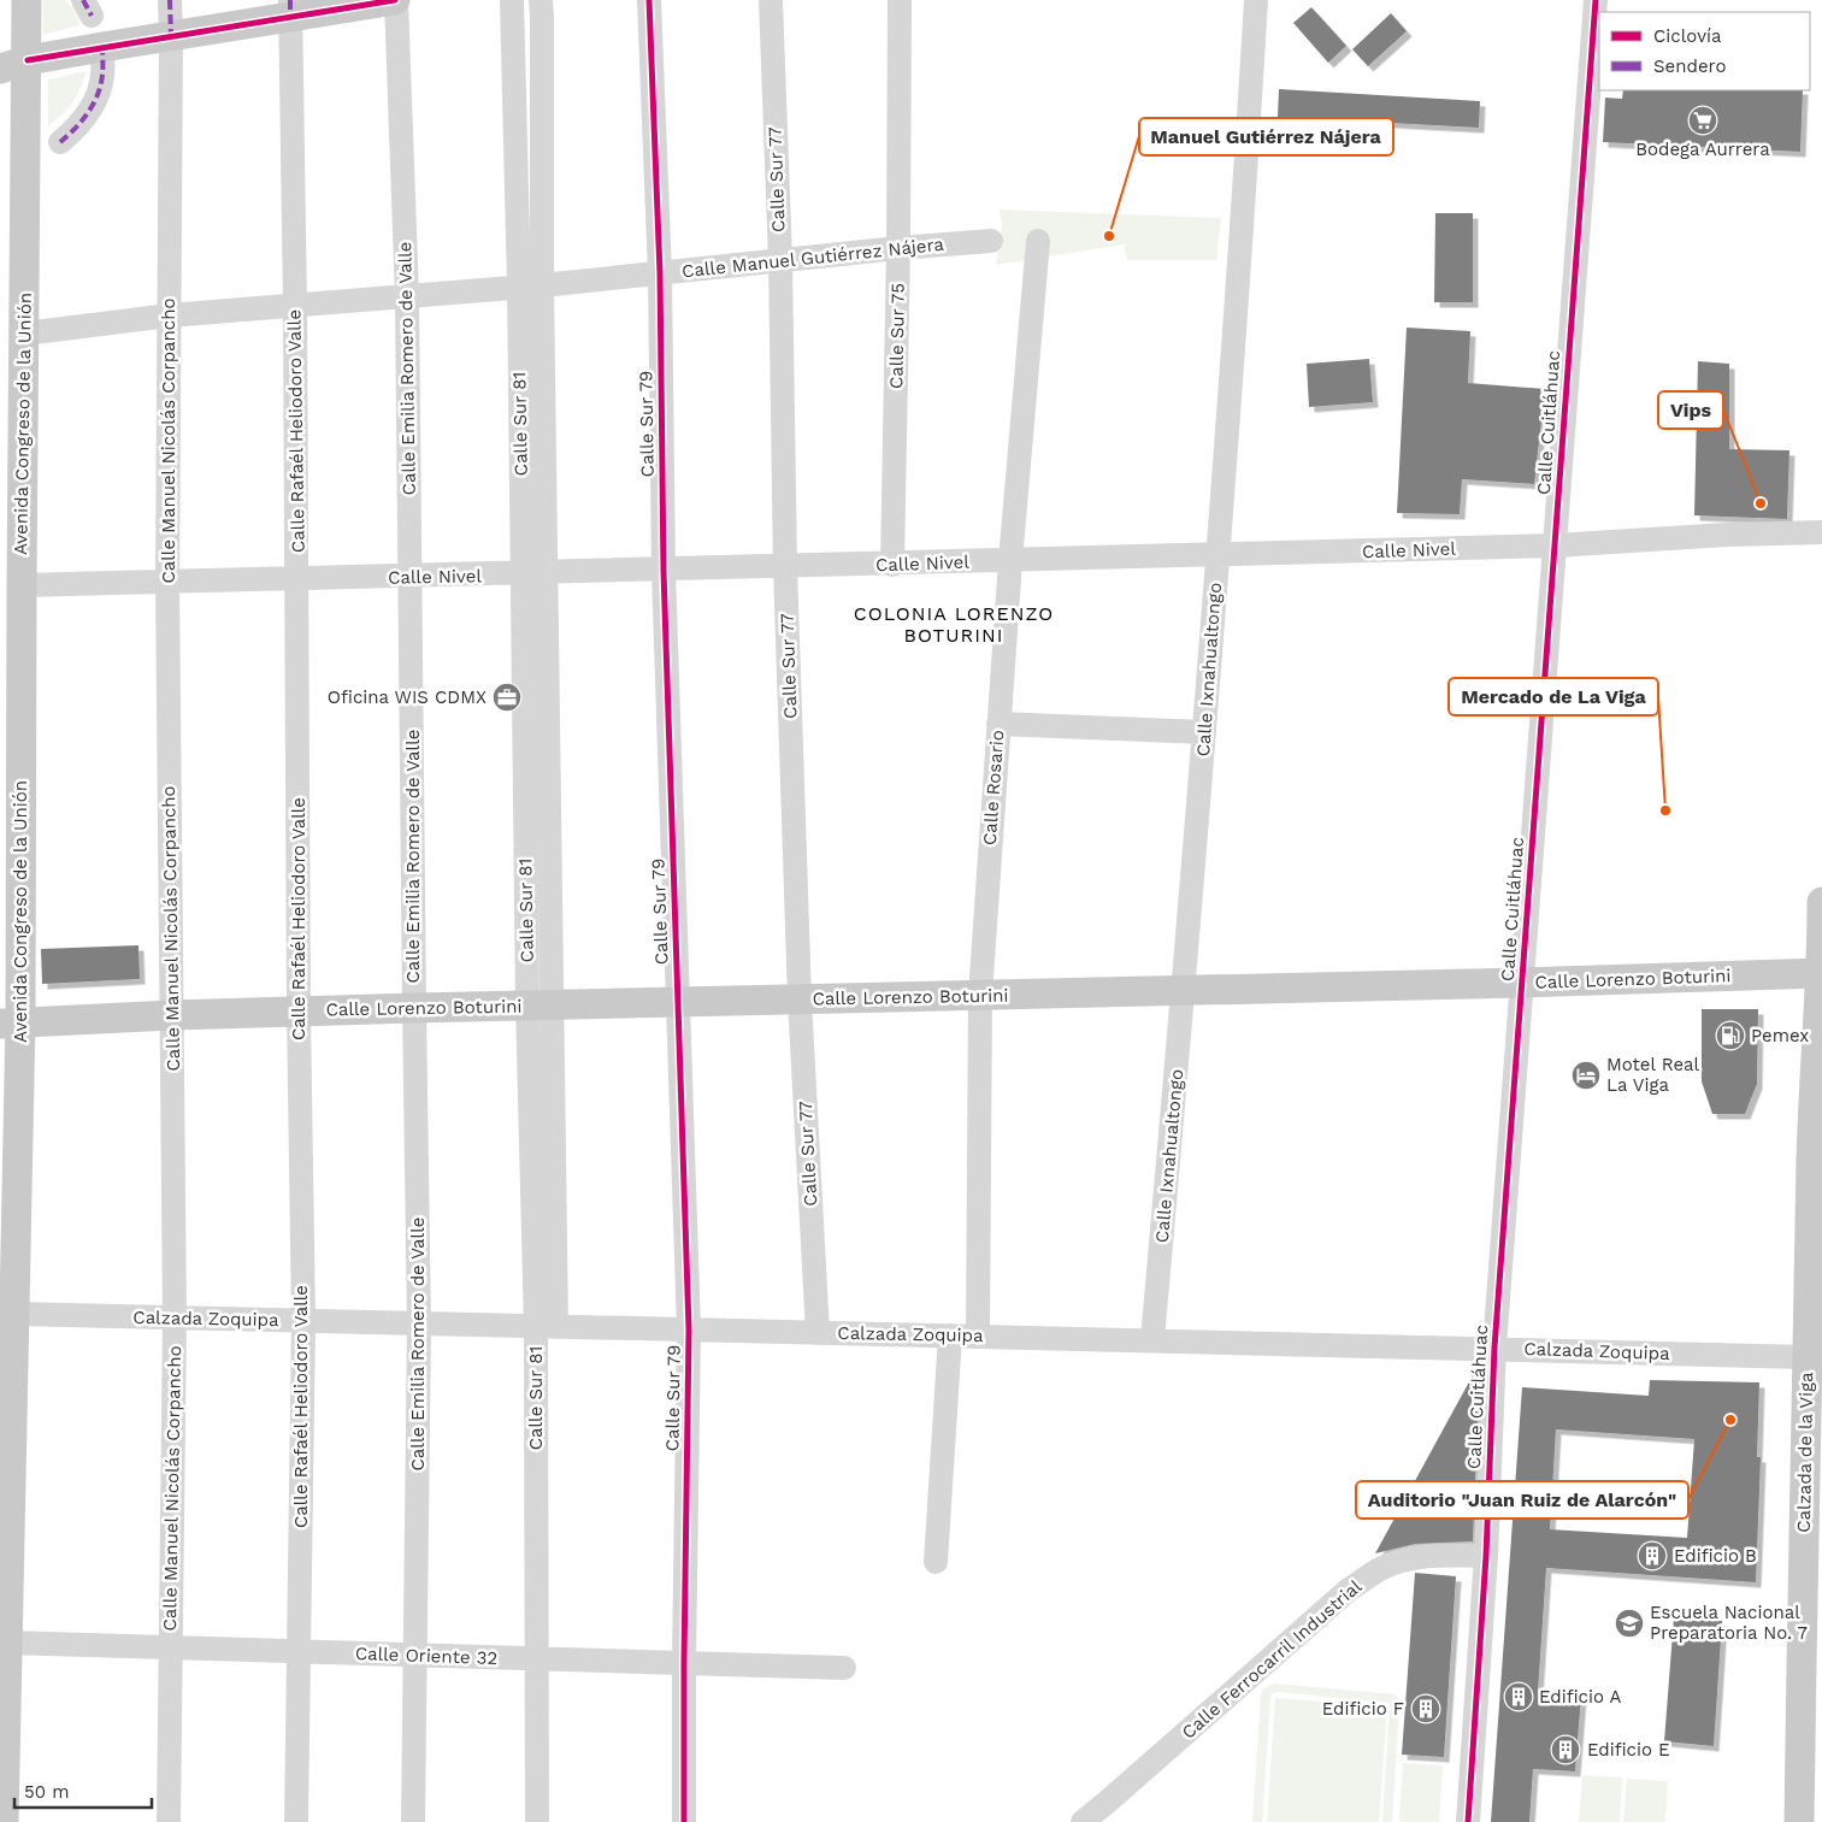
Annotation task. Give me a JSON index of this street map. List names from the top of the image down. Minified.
{"streets":{"main road":["Avenida Congreso de la Unión","Calle Lorenzo Boturini","Calzada de la Viga"],"street":["Calle Sur 77","Calle Manuel Gutiérrez Nájera","Calle Sur 75","Calle Emilia Romero de Valle","Calle Cuitláhuac","Calle Sur 81","Calle Sur 79","Calle Rafaél Heliodoro Valle","Calle Manuel Nicolás Corpancho","Calle Nivel","Calle Ixnahualtongo","Calle Rosario","Calzada Zoquipa","Calle Oriente 32","Calle Ferrocarril Industrial"]},"crossings":[["Calle Sur 77","Calle Manuel Gutiérrez Nájera"],["Calle Sur 77","Calle Nivel"],["Calle Sur 77","Calle Lorenzo Boturini"],["Calle Sur 77","Calzada Zoquipa"],["Calle Manuel Gutiérrez Nájera","Calle Sur 75"],["Calle Manuel Gutiérrez Nájera","Calle Emilia Romero de Valle"],["Calle Manuel Gutiérrez Nájera","Avenida Congreso de la Unión"],["Calle Manuel Gutiérrez Nájera","Calle Sur 81"],["Calle Manuel Gutiérrez Nájera","Calle Sur 79"],["Calle Manuel Gutiérrez Nájera","Calle Rafaél Heliodoro Valle"],["Calle Manuel Gutiérrez Nájera","Calle Manuel Nicolás Corpancho"],["Calle Sur 75","Calle Nivel"],["Calle Emilia Romero de Valle","Calle Nivel"],["Calle Emilia Romero de Valle","Calle Lorenzo Boturini"],["Calle Emilia Romero de Valle","Calzada Zoquipa"],["Calle Emilia Romero de Valle","Calle Oriente 32"],["Calle Cuitláhuac","Calle Nivel"],["Calle Cuitláhuac","Calle Lorenzo Boturini"],["Calle Cuitláhuac","Calzada Zoquipa"],["Calle Cuitláhuac","Calle Ferrocarril Industrial"],["Avenida Congreso de la Unión","Calle Nivel"],["Avenida Congreso de la Unión","Calle Lorenzo Boturini"],["Avenida Congreso de la Unión","Calzada Zoquipa"],["Avenida Congreso de la Unión","Calle Oriente 32"],["Calle Sur 81","Calle Nivel"],["Calle Sur 81","Calle Lorenzo Boturini"],["Calle Sur 81","Calzada Zoquipa"],["Calle Sur 81","Calle Oriente 32"],["Calle Sur 79","Calle Nivel"],["Calle Sur 79","Calle Lorenzo Boturini"],["Calle Sur 79","Calzada Zoquipa"],["Calle Sur 79","Calle Oriente 32"],["Calle Rafaél Heliodoro Valle","Calle Nivel"],["Calle Rafaél Heliodoro Valle","Calle Lorenzo Boturini"],["Calle Rafaél Heliodoro Valle","Calzada Zoquipa"],["Calle Rafaél Heliodoro Valle","Calle Oriente 32"],["Calle Manuel Nicolás Corpancho","Calle Nivel"],["Calle Manuel Nicolás Corpancho","Calle Lorenzo Boturini"],["Calle Manuel Nicolás Corpancho","Calzada Zoquipa"],["Calle Manuel Nicolás Corpancho","Calle Oriente 32"],["Calle Nivel","Calle Ixnahualtongo"],["Calle Nivel","Calle Rosario"],["Calle Ixnahualtongo","Calle Lorenzo Boturini"],["Calle Ixnahualtongo","Calzada Zoquipa"],["Calle Rosario","Calle Lorenzo Boturini"],["Calle Rosario","Calzada Zoquipa"],["Calle Lorenzo Boturini","Calzada de la Viga"],["Calzada Zoquipa","Calzada de la Viga"]],"districts":["COLONIA LORENZO BOTURINI"],"places":{"supermarket":["Bodega Aurrera"],"other":["Manuel Gutiérrez Nájera","Vips","Mercado de La Viga","Auditorio \"Juan Ruiz de Alarcón\""],"office":["Oficina WIS CDMX"],"fuel station":["Pemex"],"hotel":["Motel Real La Viga"],"building":["Edificio B","Edificio A","Edificio F","Edificio E"],"school or university":["Escuela Nacional Preparatoria No. 7"]},"legend":["Ciclovía","Sendero"],"scale_bar":"50 m"}
